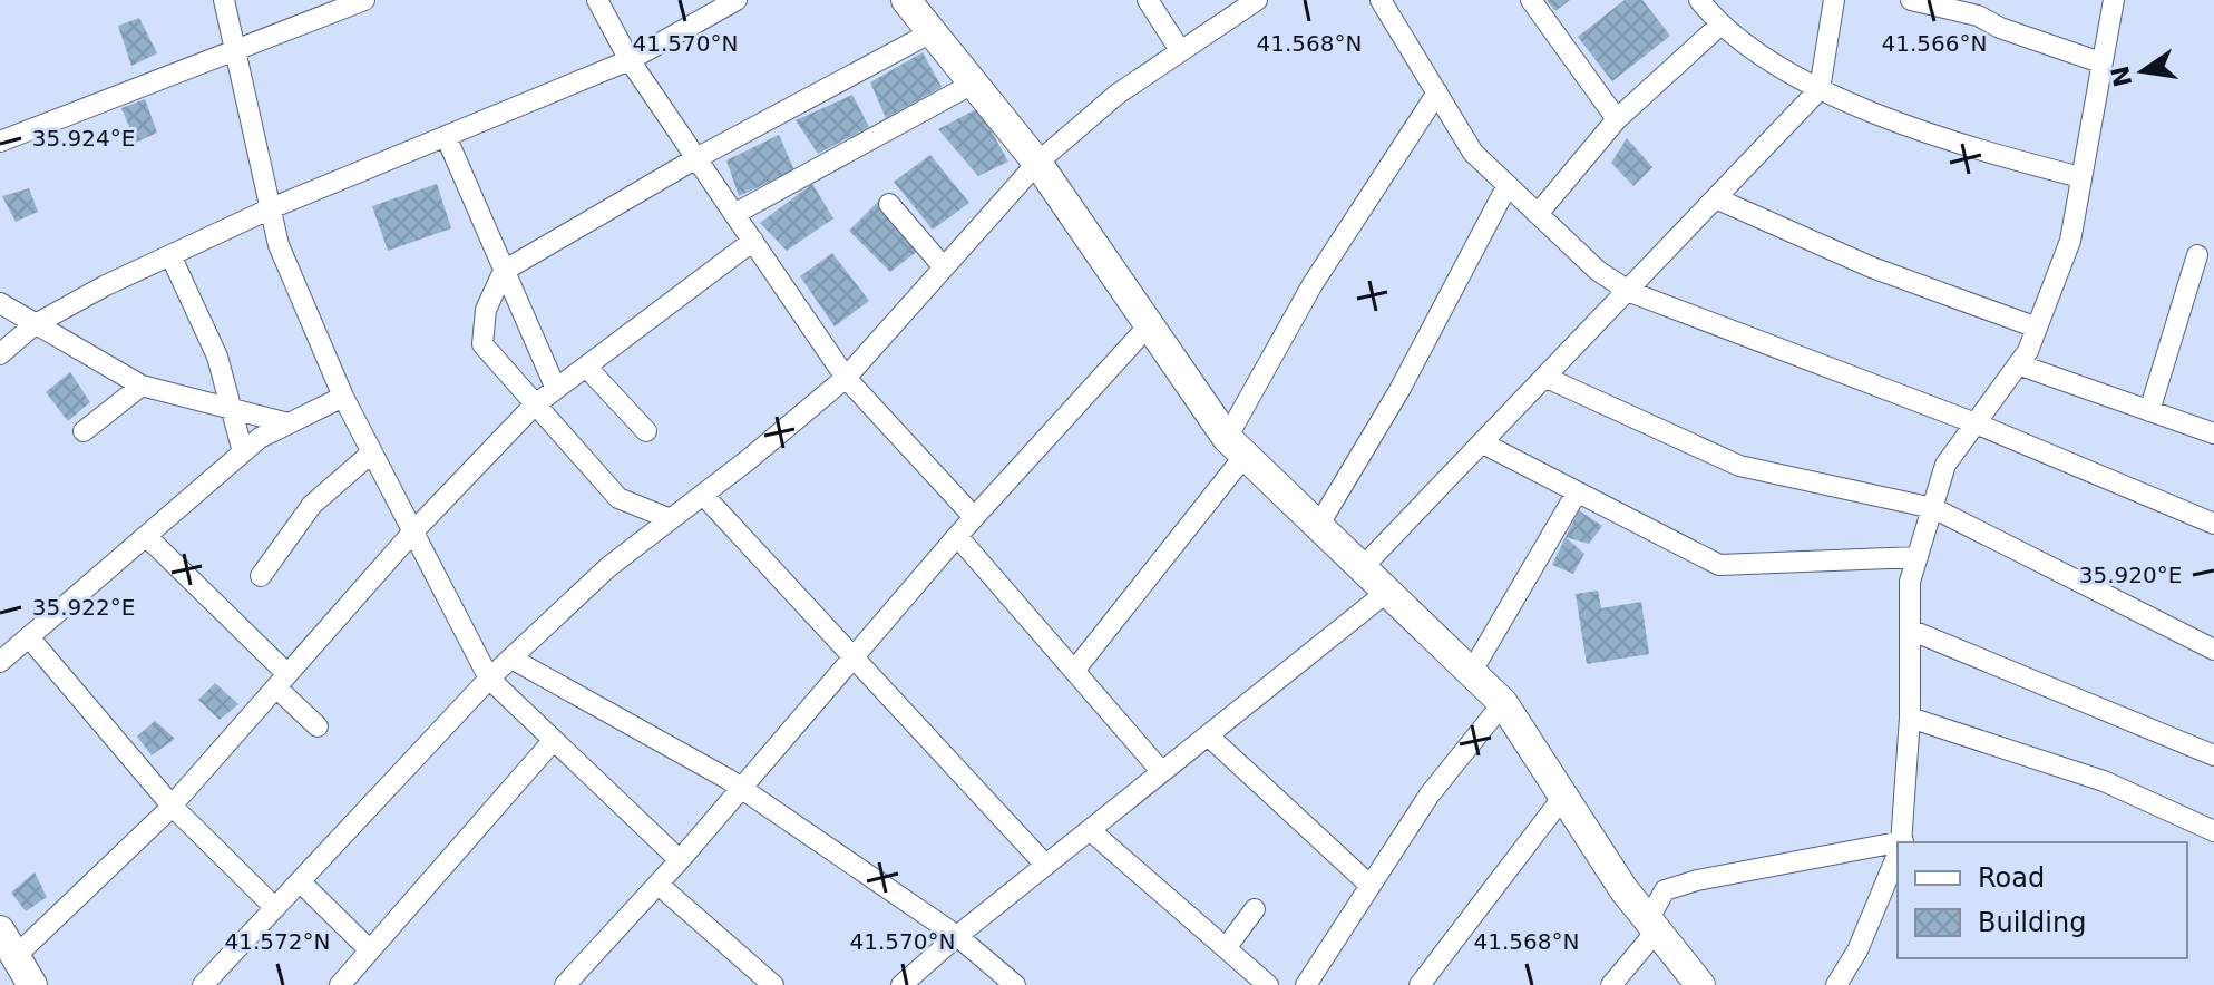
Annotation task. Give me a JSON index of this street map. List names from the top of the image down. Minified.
{"legend":["Road","Building"],"north":"left","coordinates":["41.570°N","41.568°N","41.566°N","35.924°E","35.920°E","35.922°E","41.572°N"]}
